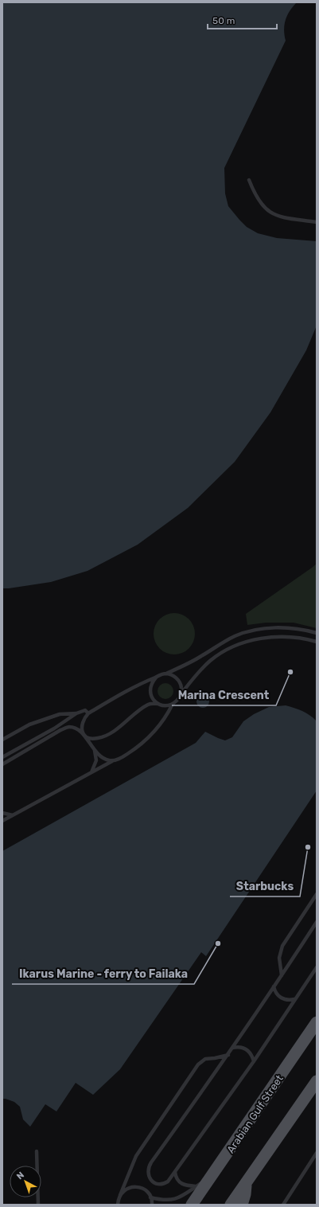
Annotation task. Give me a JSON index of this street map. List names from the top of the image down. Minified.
{"streets":{"main road":["Arabian Gulf Street"]},"places":["Marina Crescent","Starbucks","Ikarus Marine - ferry to Failaka"],"scale_bar":"50 m","north":"top left"}
